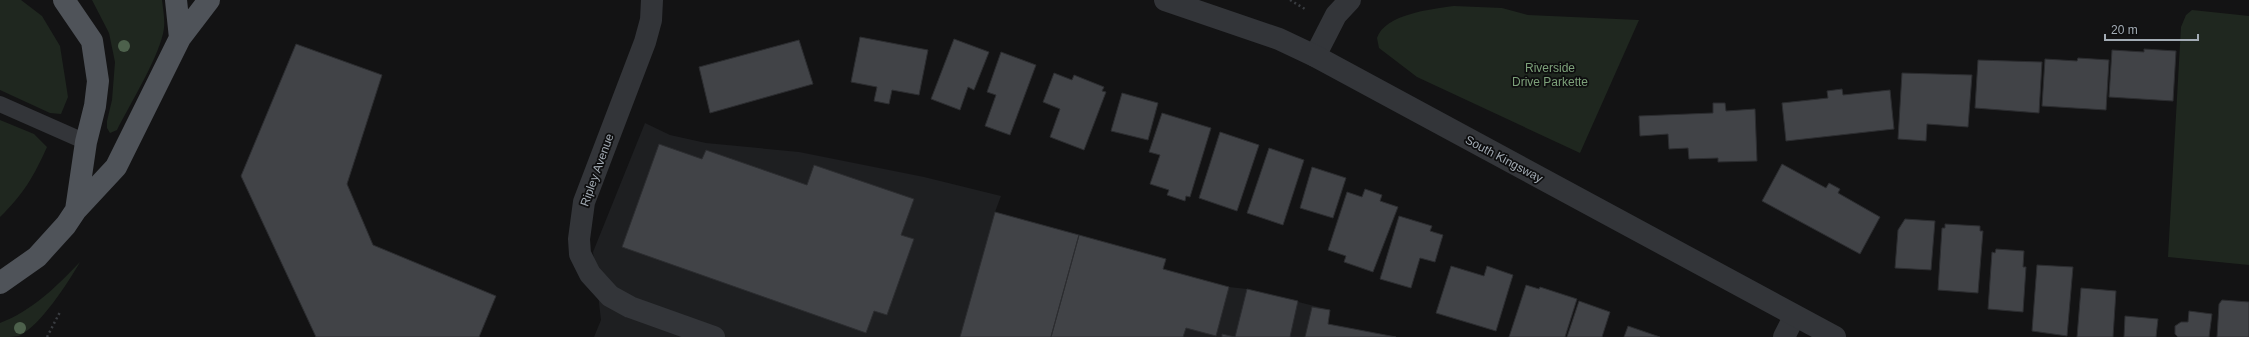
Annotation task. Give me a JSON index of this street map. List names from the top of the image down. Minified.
{"streets":{"street":["South Kingsway","Ripley Avenue"]},"parks":["Riverside Drive Parkette"],"scale_bar":"20 m"}
